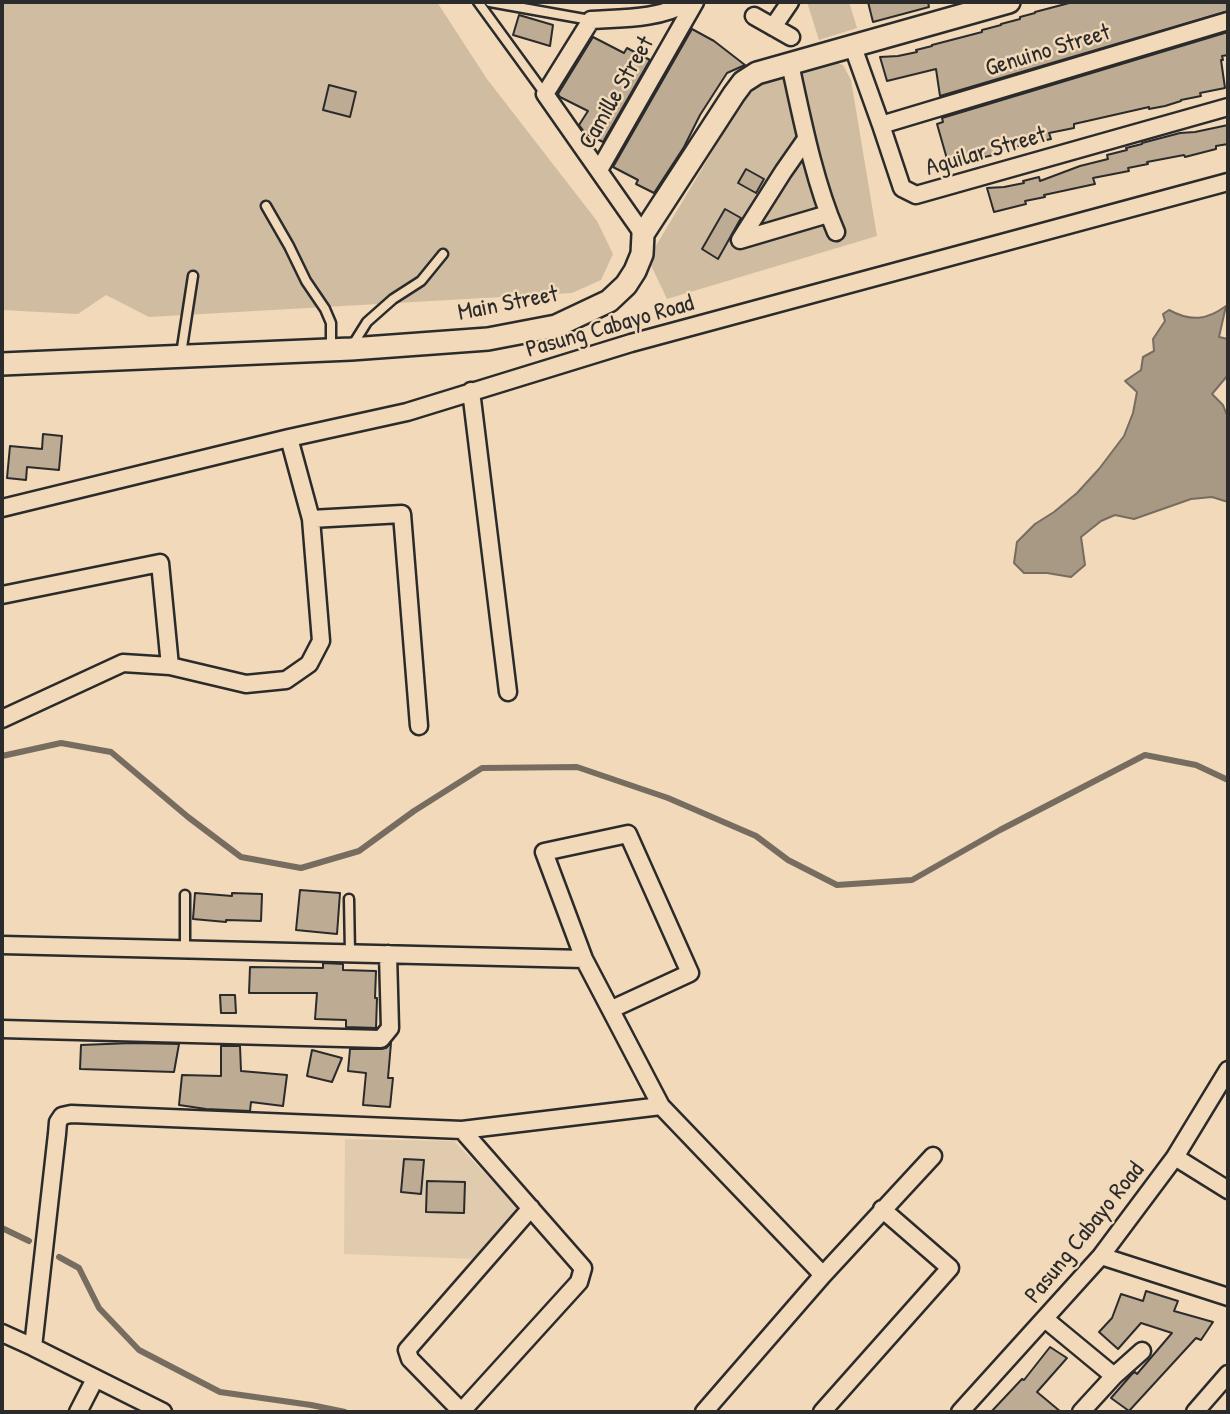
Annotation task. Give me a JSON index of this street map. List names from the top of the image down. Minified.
{"streets":{"street":["Genuino Street","Camille Street","Aguilar Street","Main Street","Pasung Cabayo Road"]},"crossings":[["Genuino Street","Aguilar Street"],["Camille Street","Main Street"],["Aguilar Street","Main Street"]]}
